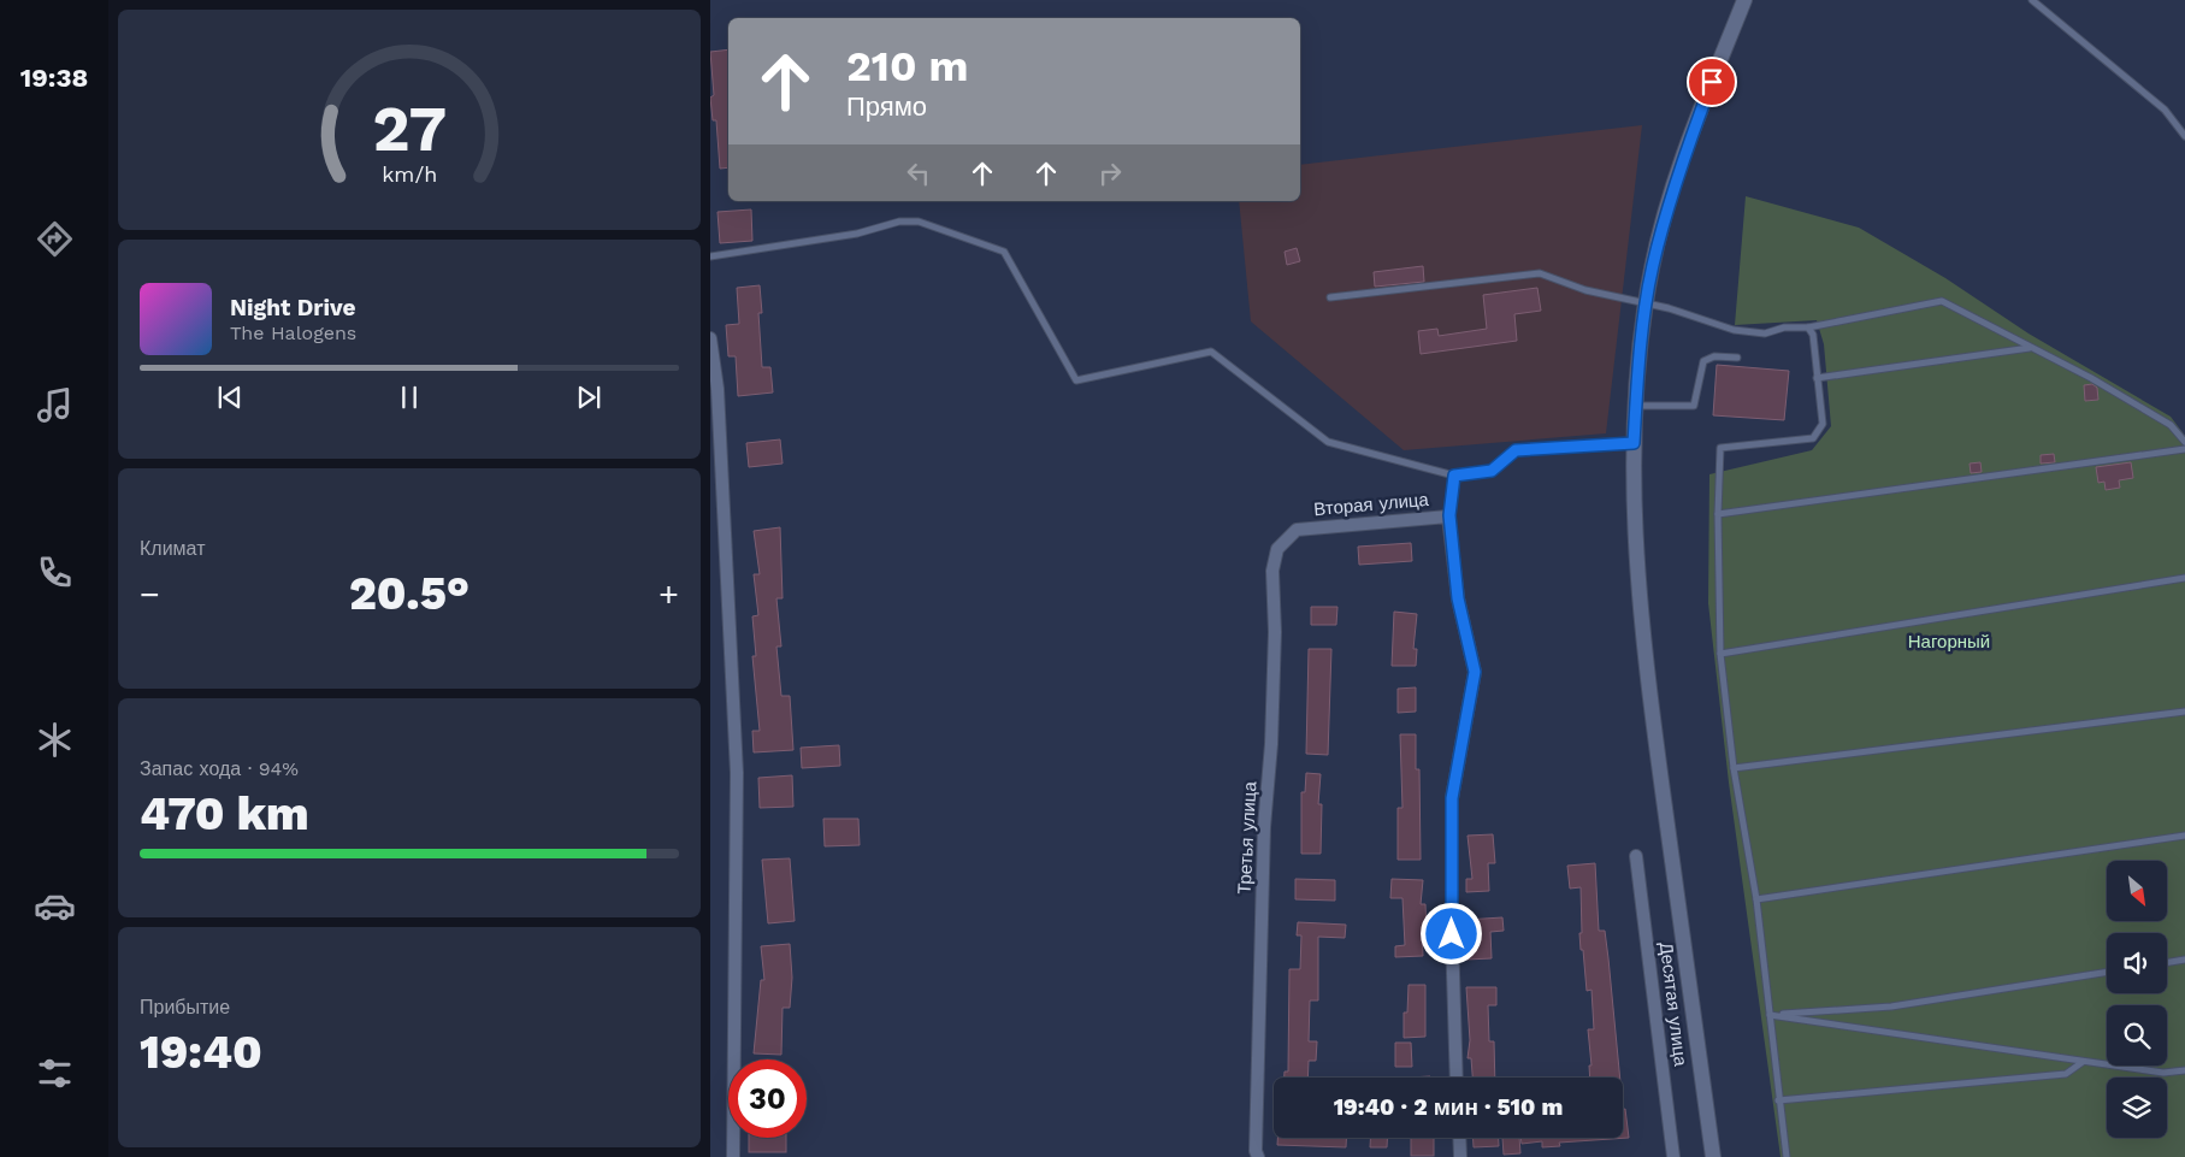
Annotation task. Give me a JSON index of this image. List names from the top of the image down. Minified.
{"streets":{"street":["Вторая улица","Третья улица","Десятая улица"]},"crossings":[["Вторая улица","Третья улица"]],"parks":["Нагорный"],"north":"bottom right","page":{"tabs":"19:38","turn":["210 m","Прямо"],"song":["Night Drive","The Halogens"],"tile":["Климат",["Запас хода · 94%","470 km"],["Прибытие","19:40"]],"heat":["−","20.5°","+"],"limit":"30","trip":"19:40 · 2 мин · 510 m","gauge":["27","km/h"]}}
